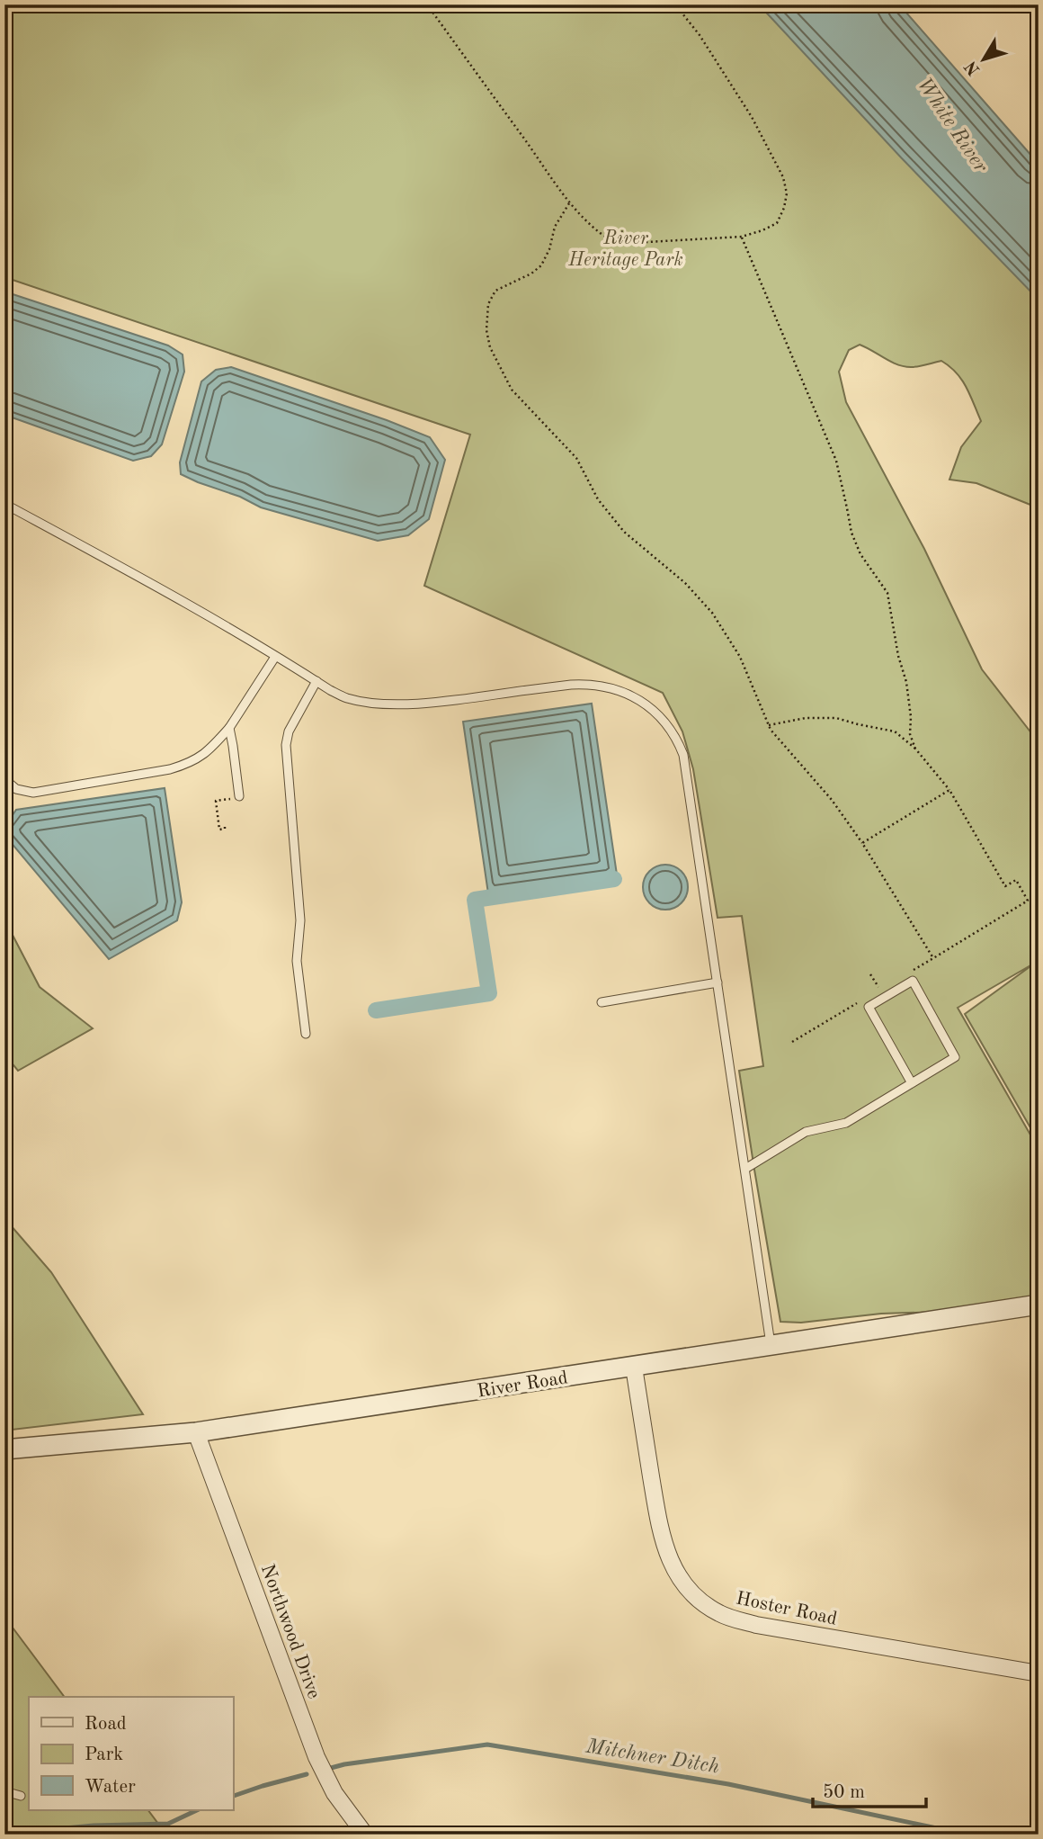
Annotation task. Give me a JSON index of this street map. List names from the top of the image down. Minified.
{"streets":{"street":["River Road","Hoster Road","Northwood Drive"]},"crossings":[["River Road","Hoster Road"],["River Road","Northwood Drive"]],"water":["White River","Mitchner Ditch"],"parks":["River Heritage Park"],"legend":["Road","Park","Water"],"scale_bar":"50 m","north":"bottom left"}
